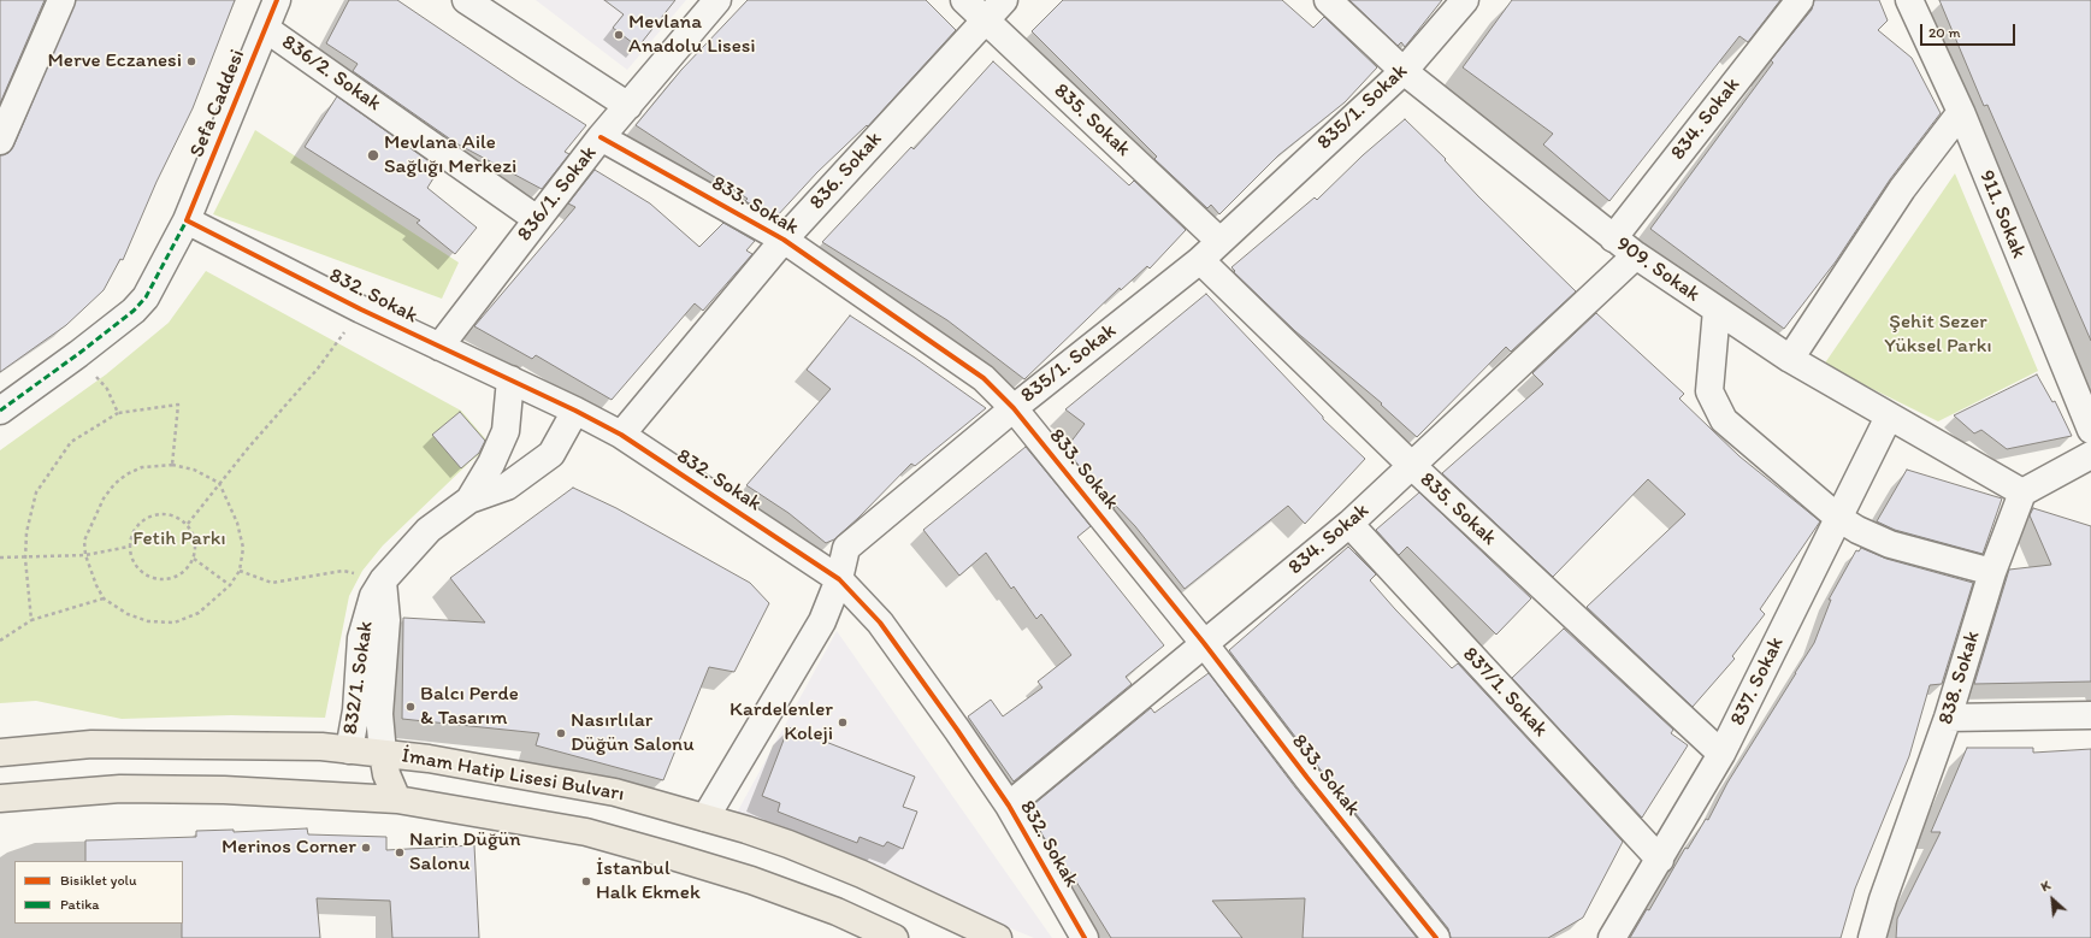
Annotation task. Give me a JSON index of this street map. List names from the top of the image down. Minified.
{"streets":{"main road":["İmam Hatip Lisesi Bulvarı"],"street":["836/2. Sokak","Sefa Caddesi","835/1. Sokak","834. Sokak","835. Sokak","836. Sokak","836/1. Sokak","833. Sokak","911. Sokak","909. Sokak","832. Sokak","832/1. Sokak","838. Sokak","837. Sokak","837/1. Sokak"]},"crossings":[["836/2. Sokak","Sefa Caddesi"],["836/2. Sokak","836/1. Sokak"],["Sefa Caddesi","832. Sokak"],["835/1. Sokak","835. Sokak"],["835/1. Sokak","833. Sokak"],["835/1. Sokak","909. Sokak"],["835/1. Sokak","832. Sokak"],["835/1. Sokak","İmam Hatip Lisesi Bulvarı"],["834. Sokak","835. Sokak"],["834. Sokak","833. Sokak"],["834. Sokak","909. Sokak"],["834. Sokak","832. Sokak"],["834. Sokak","837/1. Sokak"],["835. Sokak","836. Sokak"],["835. Sokak","837. Sokak"],["836. Sokak","833. Sokak"],["836. Sokak","832. Sokak"],["836/1. Sokak","833. Sokak"],["836/1. Sokak","832. Sokak"],["909. Sokak","838. Sokak"],["909. Sokak","837. Sokak"],["832. Sokak","832/1. Sokak"],["832/1. Sokak","İmam Hatip Lisesi Bulvarı"],["837. Sokak","837/1. Sokak"]],"parks":["Şehit Sezer Yüksel Parkı","Fetih Parkı"],"places":["Mevlana Anadolu Lisesi","Merve Eczanesi","Mevlana Aile Sağlığı Merkezi","Balcı Perde & Tasarım","Kardelenler Koleji","Nasırlılar Düğün Salonu","Merinos Corner","Narin Düğün Salonu","İstanbul Halk Ekmek"],"legend":["Bisiklet yolu","Patika"],"scale_bar":"20 m","north":"top left"}
